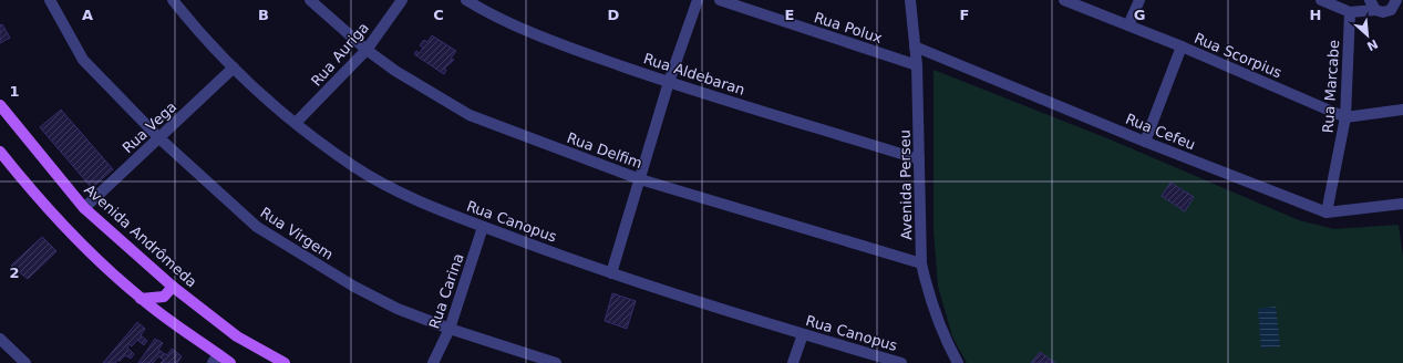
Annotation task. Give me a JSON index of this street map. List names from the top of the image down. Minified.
{"streets":{"main road":["Avenida Andrômeda"],"street":["Rua Polux","Rua Auriga","Rua Scorpius","Rua Aldebaran","Rua Marcabe","Rua Vega","Rua Cefeu","Rua Delfim","Avenida Perseu","Rua Canopus","Rua Virgem","Rua Carina"]},"crossings":[["Rua Polux","Avenida Perseu"],["Rua Auriga","Rua Delfim"],["Rua Auriga","Rua Canopus"],["Rua Scorpius","Rua Marcabe"],["Rua Aldebaran","Avenida Perseu"],["Rua Marcabe","Rua Cefeu"],["Rua Vega","Rua Canopus"],["Rua Vega","Rua Virgem"],["Rua Vega","Avenida Andrômeda"],["Rua Cefeu","Avenida Perseu"],["Rua Delfim","Avenida Perseu"],["Rua Canopus","Rua Carina"],["Rua Virgem","Rua Carina"]],"north":"bottom right","grid":{"columns":["A","B","C","D","E","F","G","H"],"rows":["1","2"]}}
